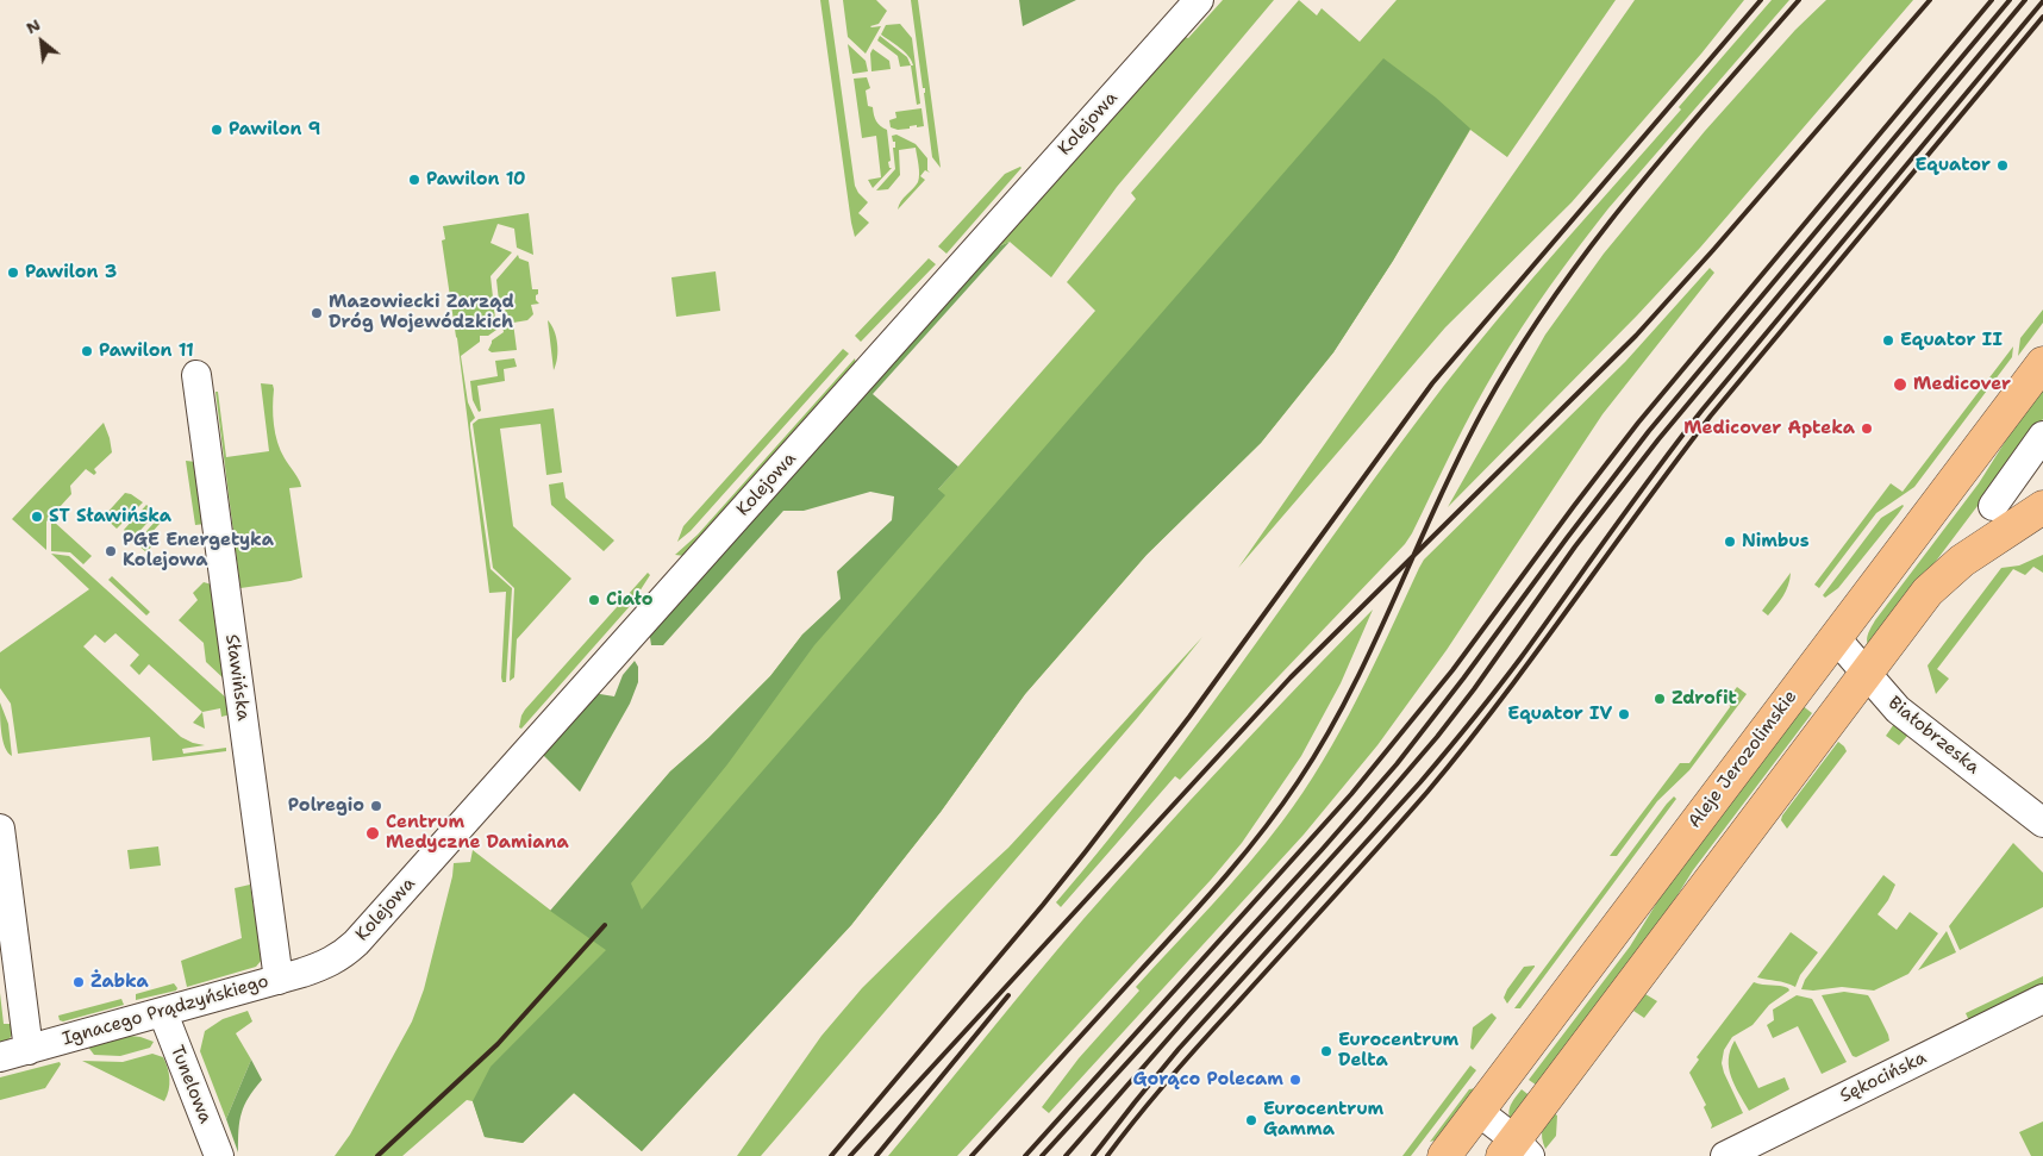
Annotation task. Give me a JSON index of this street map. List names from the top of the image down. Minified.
{"streets":{"main road":["Aleje Jerozolimskie"],"street":["Kolejowa","Sławińska","Białobrzeska","Ignacego Prądzyńskiego","Sękocińska","Tunelowa"]},"crossings":[["Kolejowa","Ignacego Prądzyńskiego"],["Sławińska","Ignacego Prądzyńskiego"],["Białobrzeska","Aleje Jerozolimskie"],["Ignacego Prądzyńskiego","Tunelowa"]],"places":["Pawilon 9","Equator","Pawilon 10","Pawilon 3","Mazowiecki Zarząd Dróg Wojewódzkich","Equator II","Pawilon 11","Medicover","Medicover Apteka","ST Sławińska","Nimbus","PGE Energetyka Kolejowa","Ciało","Zdrofit","Equator IV","Polregio","Centrum Medyczne Damiana","Żabka","Eurocentrum Delta","Gorąco Polecam","Eurocentrum Gamma"],"north":"top left"}
